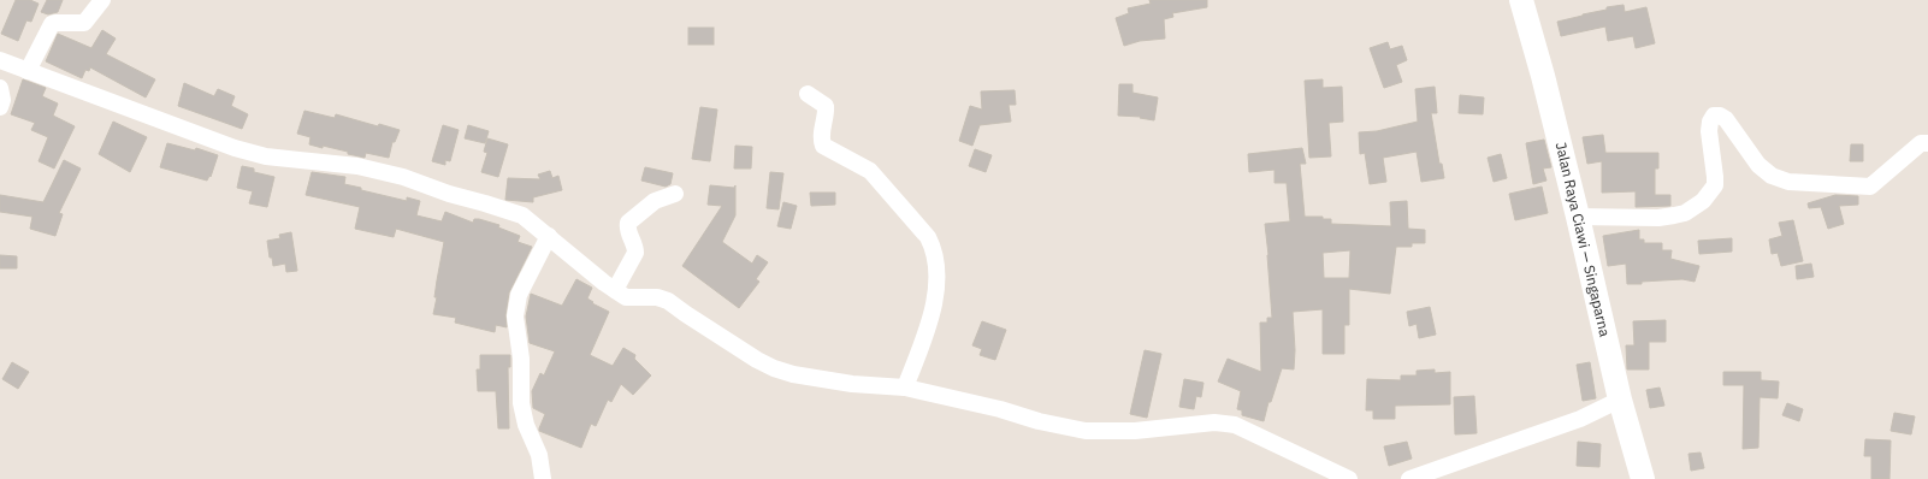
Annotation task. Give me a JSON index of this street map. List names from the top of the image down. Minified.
{"streets":{"main road":["Jalan Raya Ciawi — Singaparna"]}}
